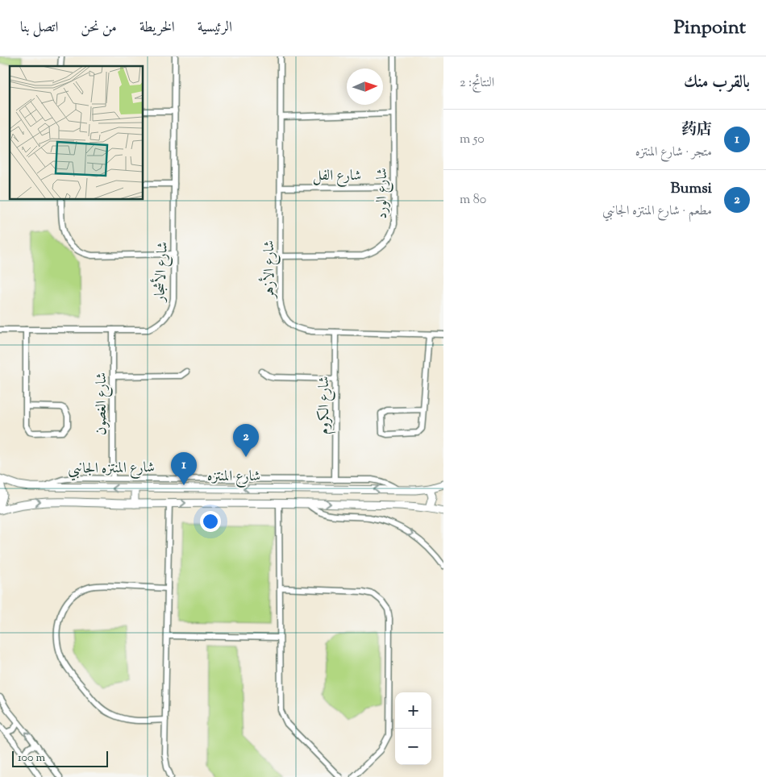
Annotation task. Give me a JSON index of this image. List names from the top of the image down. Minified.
{"streets":{"street":["شارع الفل","شارع الورد","شارع الأزهر","شارع الأشجار","شارع الغصون","شارع الكروم","شارع المنتزه الجانبي","شارع المنتزه"]},"crossings":[["شارع الفل","شارع الورد"],["شارع الفل","شارع الأزهر"],["شارع الورد","شارع الأزهر"],["شارع الأزهر","شارع الكروم"],["شارع الأشجار","شارع الغصون"],["شارع الغصون","شارع المنتزه الجانبي"],["شارع الكروم","شارع المنتزه الجانبي"],["شارع المنتزه الجانبي","شارع المنتزه"]],"scale_bar":"100 m","north":"right","page":{"header":"Pinpoint","nav":["الرئيسية","الخريطة","من نحن","اتصل بنا"],"heading":["بالقرب منك","النتائج: 2"],"list":[{"mark":"1","name":"药店","note":"متجر · شارع المنتزه","value":"50 m"},{"mark":"2","name":"Bumsi","note":"مطعم · شارع المنتزه الجانبي","value":"80 m"}],"pins":["2","1"],"map_buttons":["+","−"],"scale":"100 m"}}
